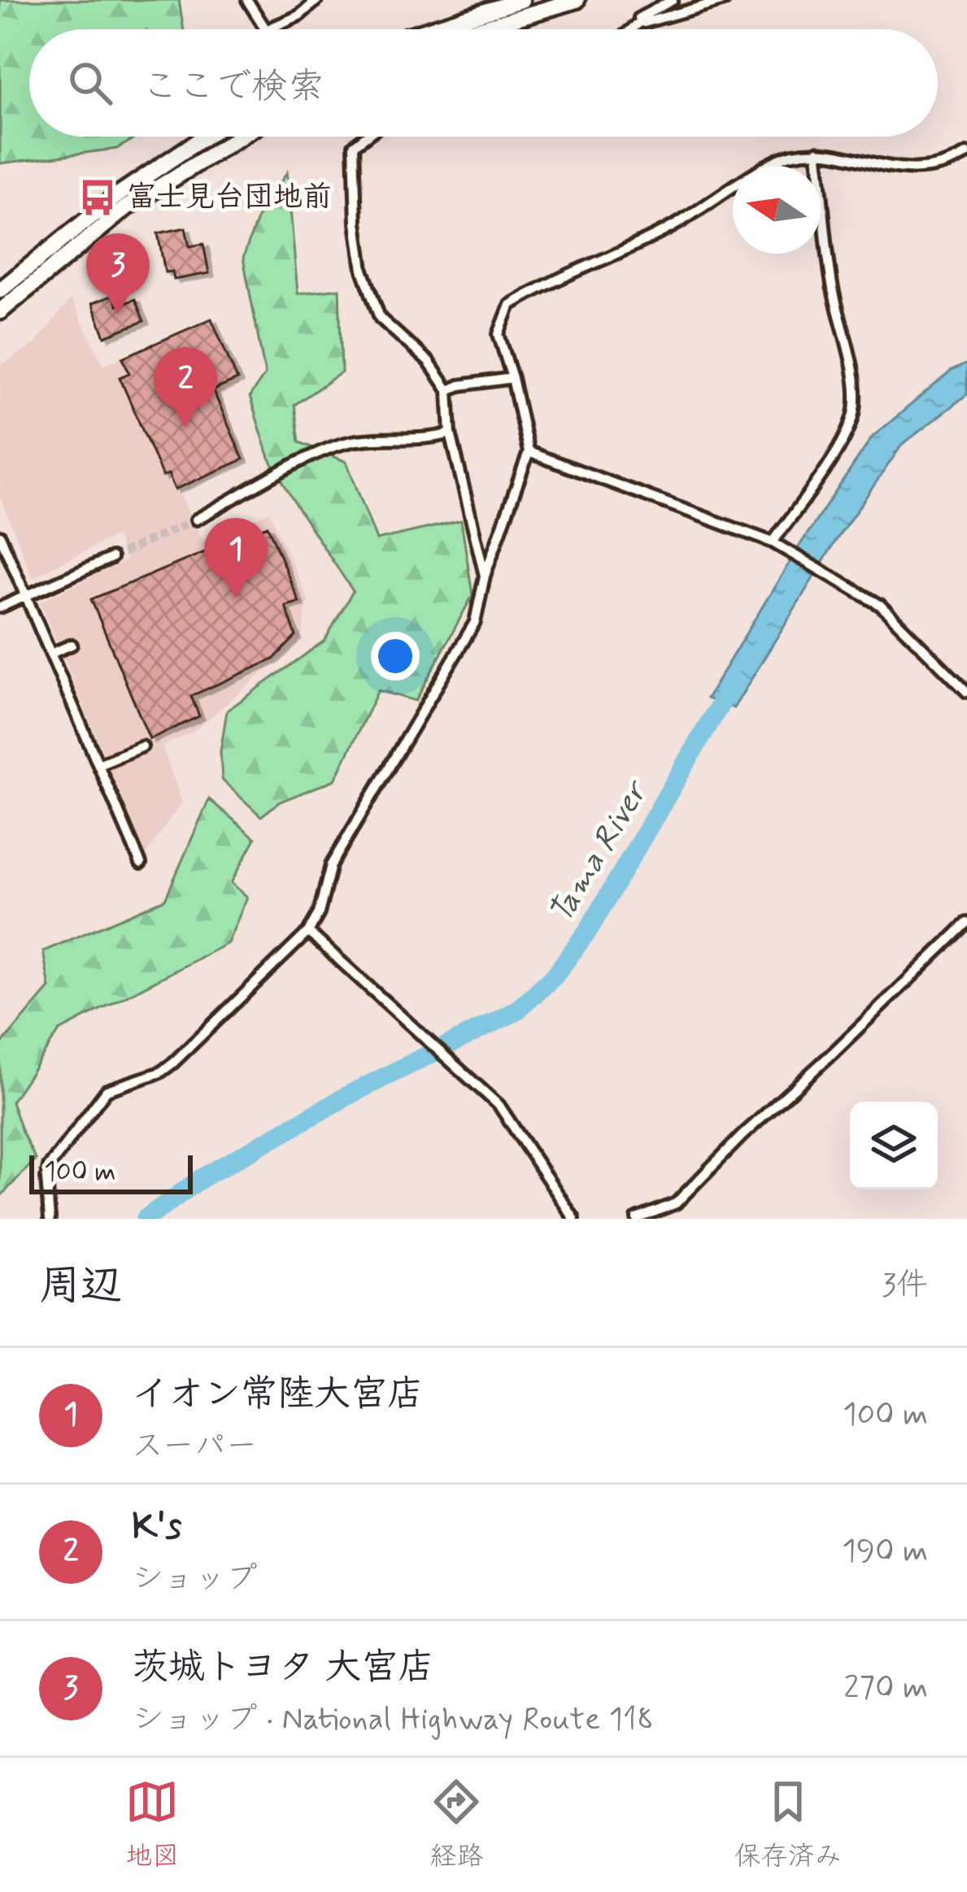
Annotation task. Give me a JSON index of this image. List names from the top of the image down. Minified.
{"water":["Tama River"],"places":{"bus stop":["富士見台団地前"]},"scale_bar":"100 m","north":"left","page":{"search":"ここで検索","pins":["3","2","1"],"scale":"100 m","heading":["周辺","3件"],"list":[{"mark":"1","name":"イオン常陸大宮店","note":"スーパー","value":"100 m"},{"mark":"2","name":"K's","note":"ショップ","value":"190 m"},{"mark":"3","name":"茨城トヨタ 大宮店","note":"ショップ · National Highway Route 118","value":"270 m"}],"nav":["地図","経路","保存済み"]}}
